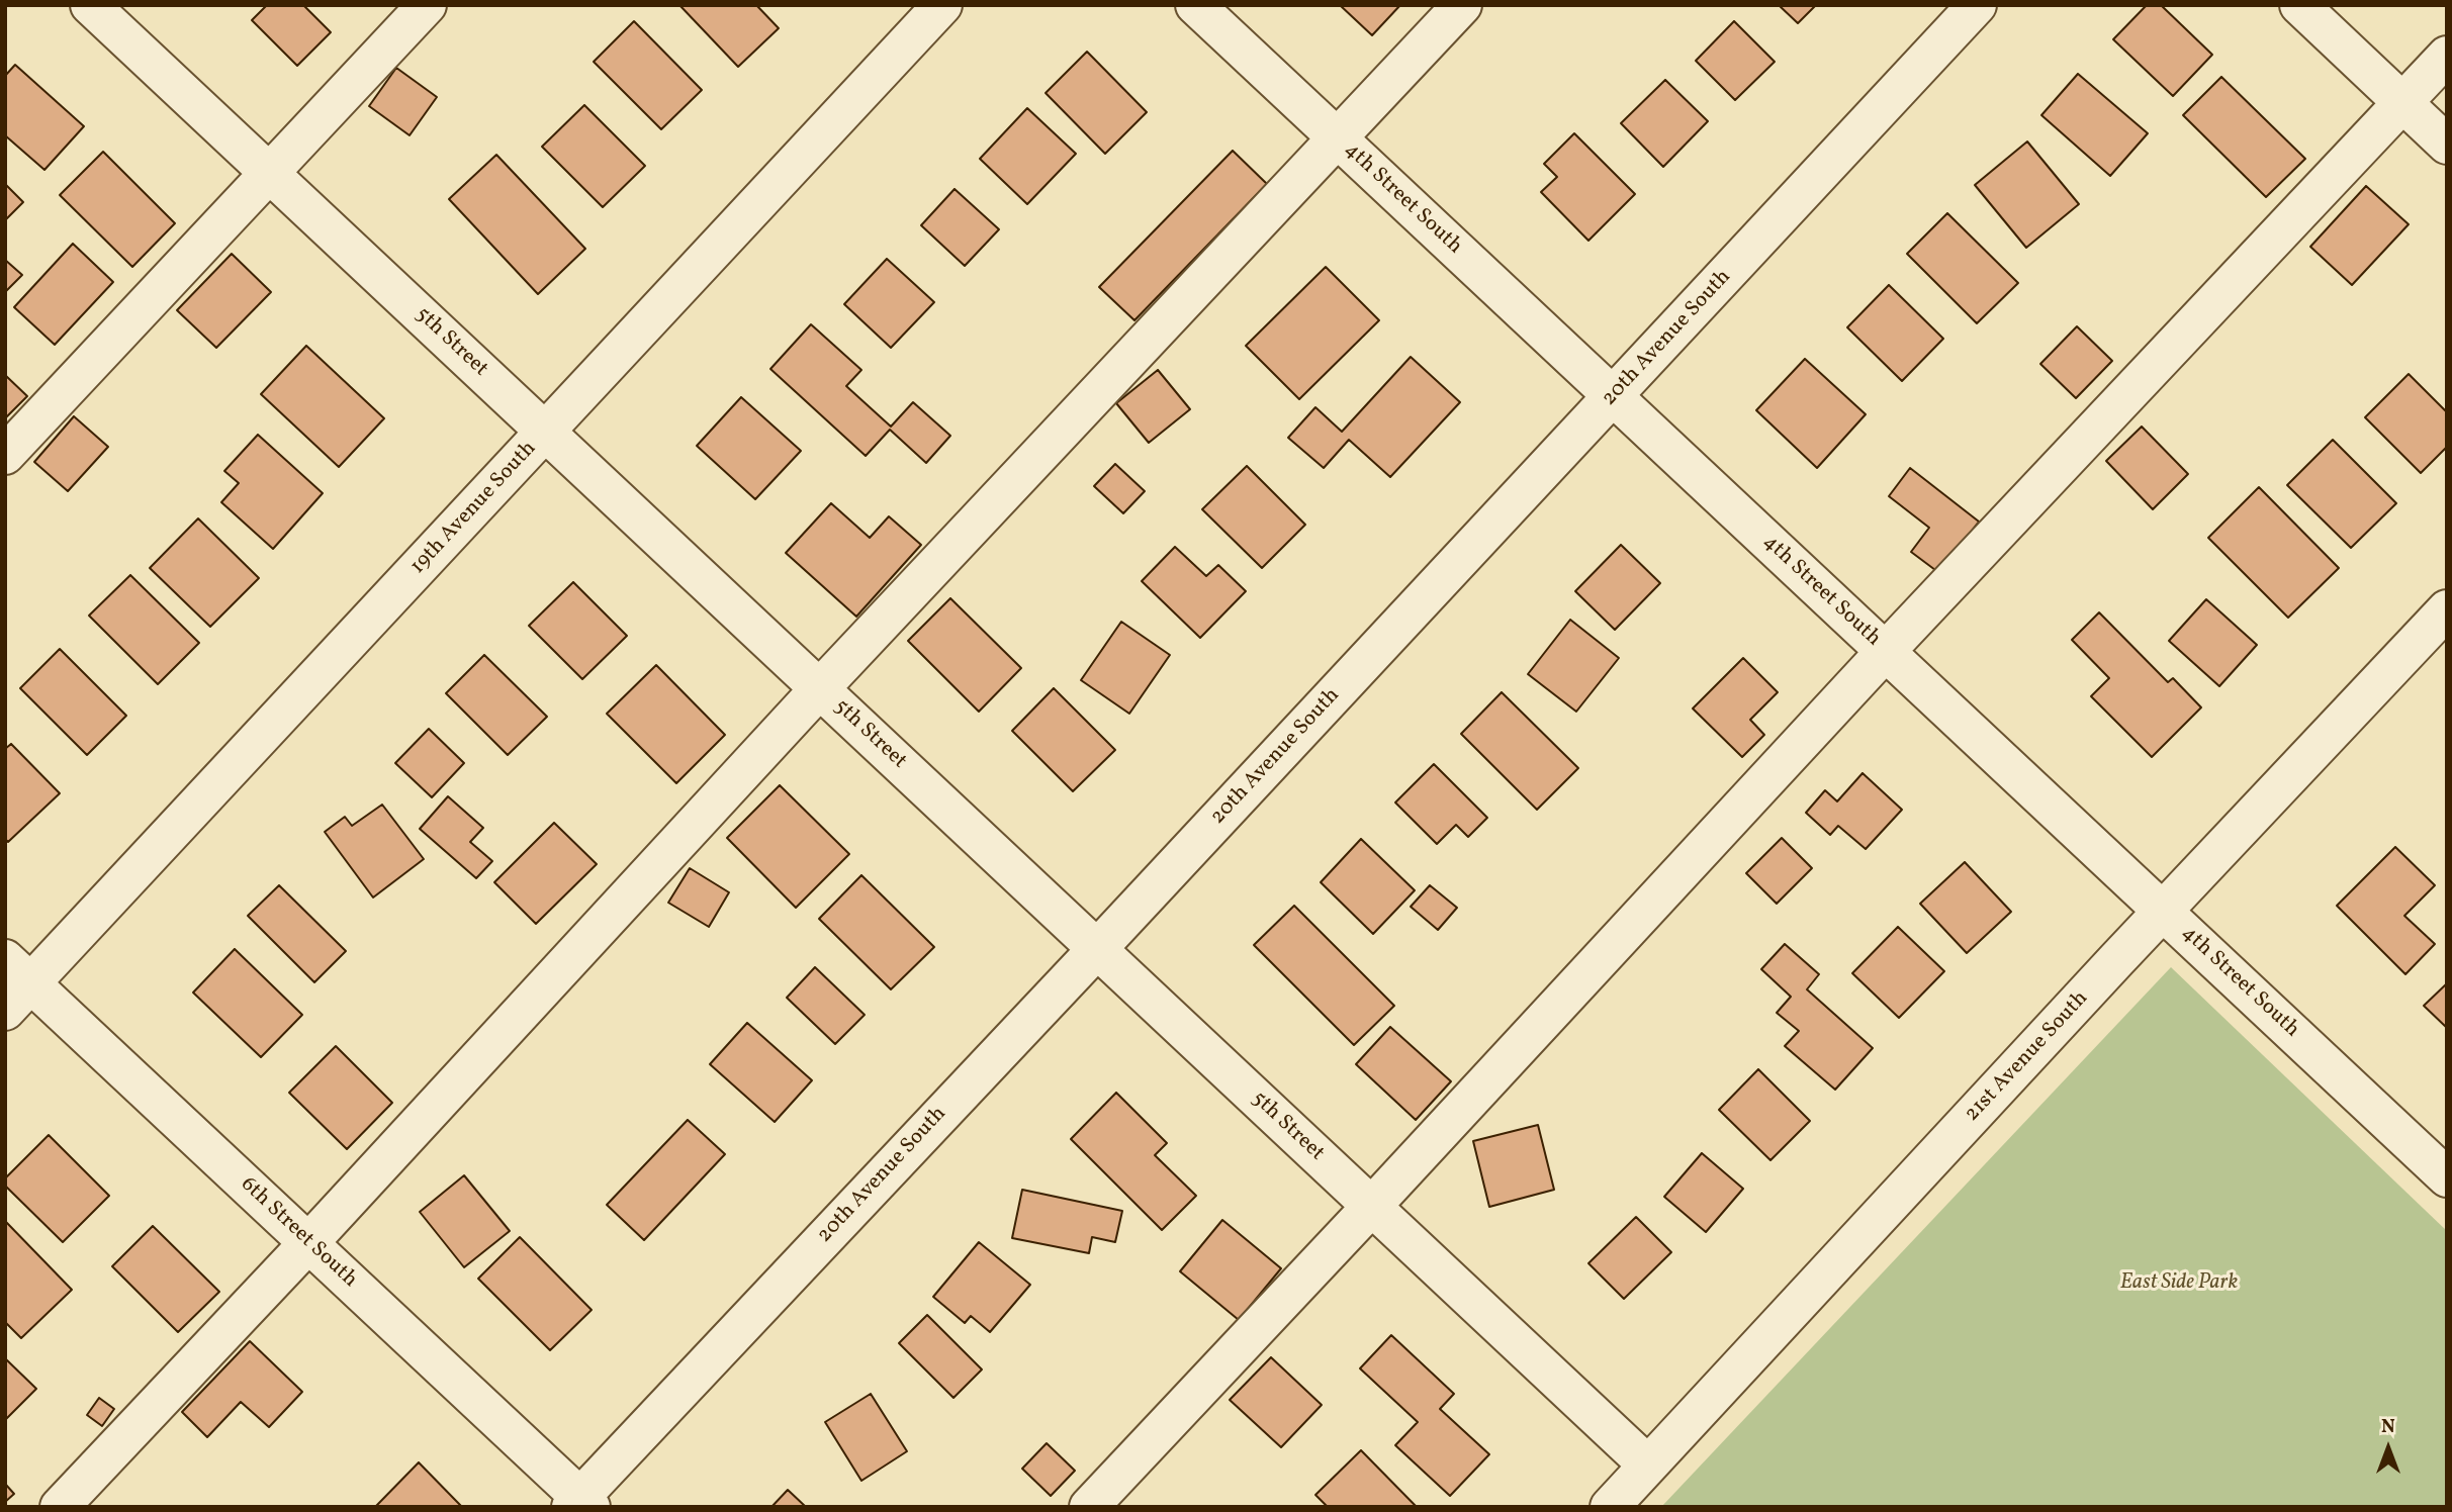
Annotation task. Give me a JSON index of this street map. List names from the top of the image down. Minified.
{"streets":{"street":["4th Street South","20th Avenue South","5th Street","19th Avenue South","21st Avenue South","6th Street South"]},"crossings":[["4th Street South","20th Avenue South"],["4th Street South","21st Avenue South"],["20th Avenue South","5th Street"],["20th Avenue South","6th Street South"],["5th Street","19th Avenue South"],["5th Street","21st Avenue South"],["19th Avenue South","6th Street South"]],"parks":["East Side Park"],"north":"top"}
